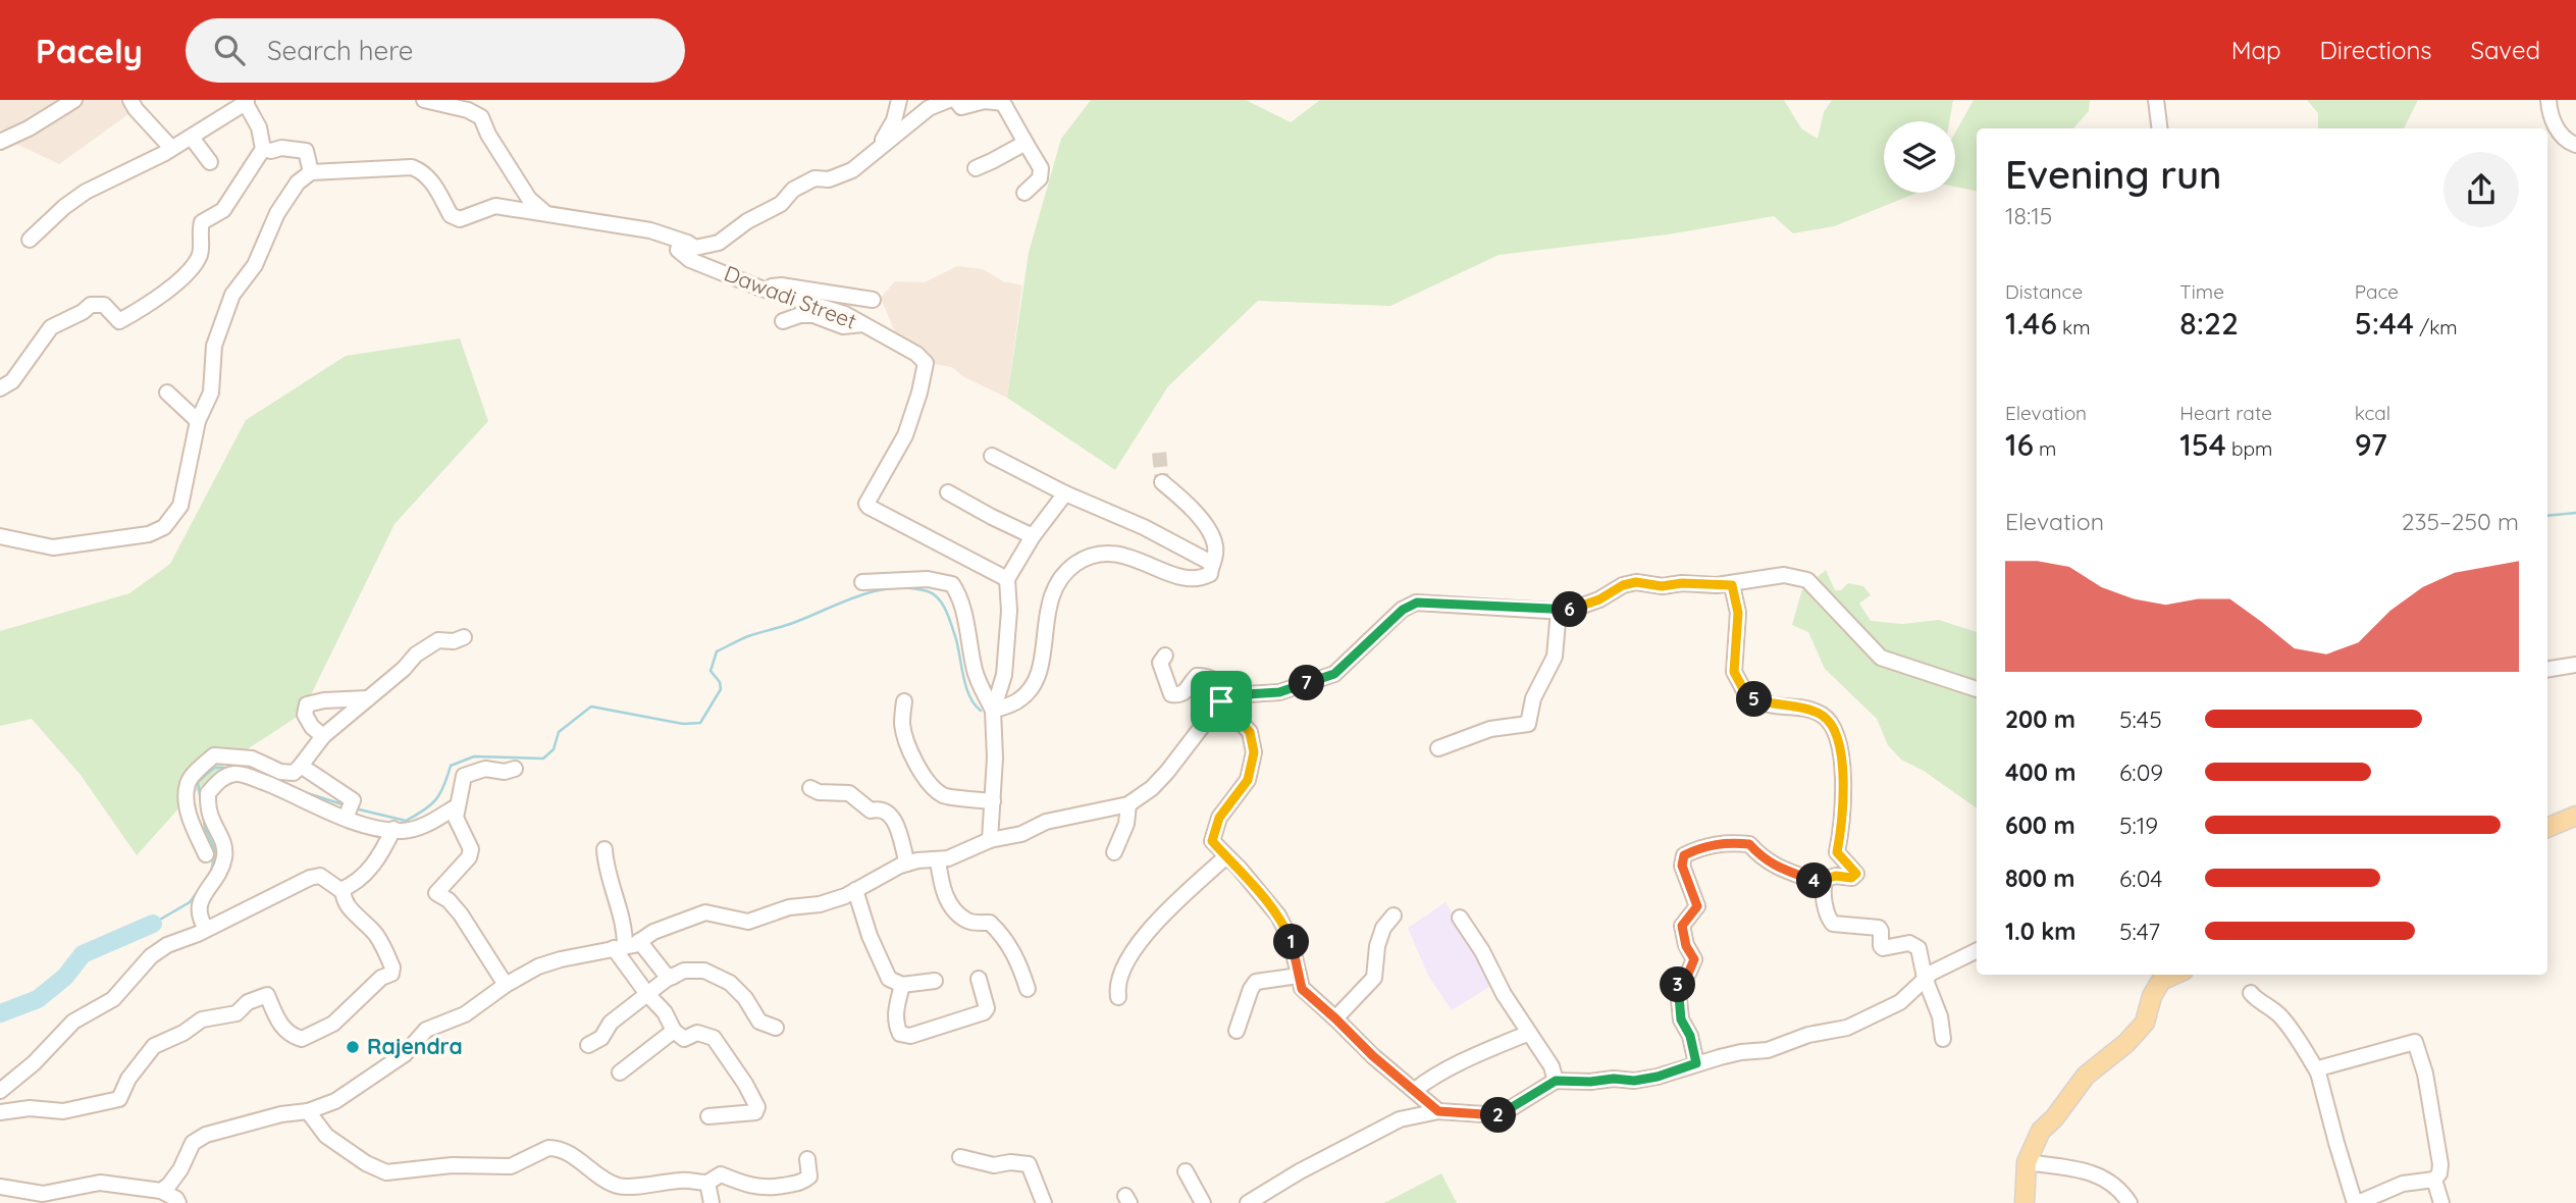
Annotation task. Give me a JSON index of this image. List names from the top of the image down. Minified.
{"streets":{"street":["Dawadi Street"]},"places":["Rajendra"],"page":{"header":"Pacely","search":"Search here","nav":["Map","Directions","Saved"],"heading":["Evening run","18:15"],"stats":[["Distance","1.46 km"],["Time","8:22"],["Pace","5:44 /km"],["Elevation","16 m"],["Heart rate","154 bpm"],["kcal","97"]],"chart":["Elevation","235–250 m"],"pins":["6","7","5","4","1","3","2"],"list":[{"name":"200 m","note":"5:45"},{"name":"400 m","note":"6:09"},{"name":"600 m","note":"5:19"},{"name":"800 m","note":"6:04"},{"name":"1.0 km","note":"5:47"}]}}
